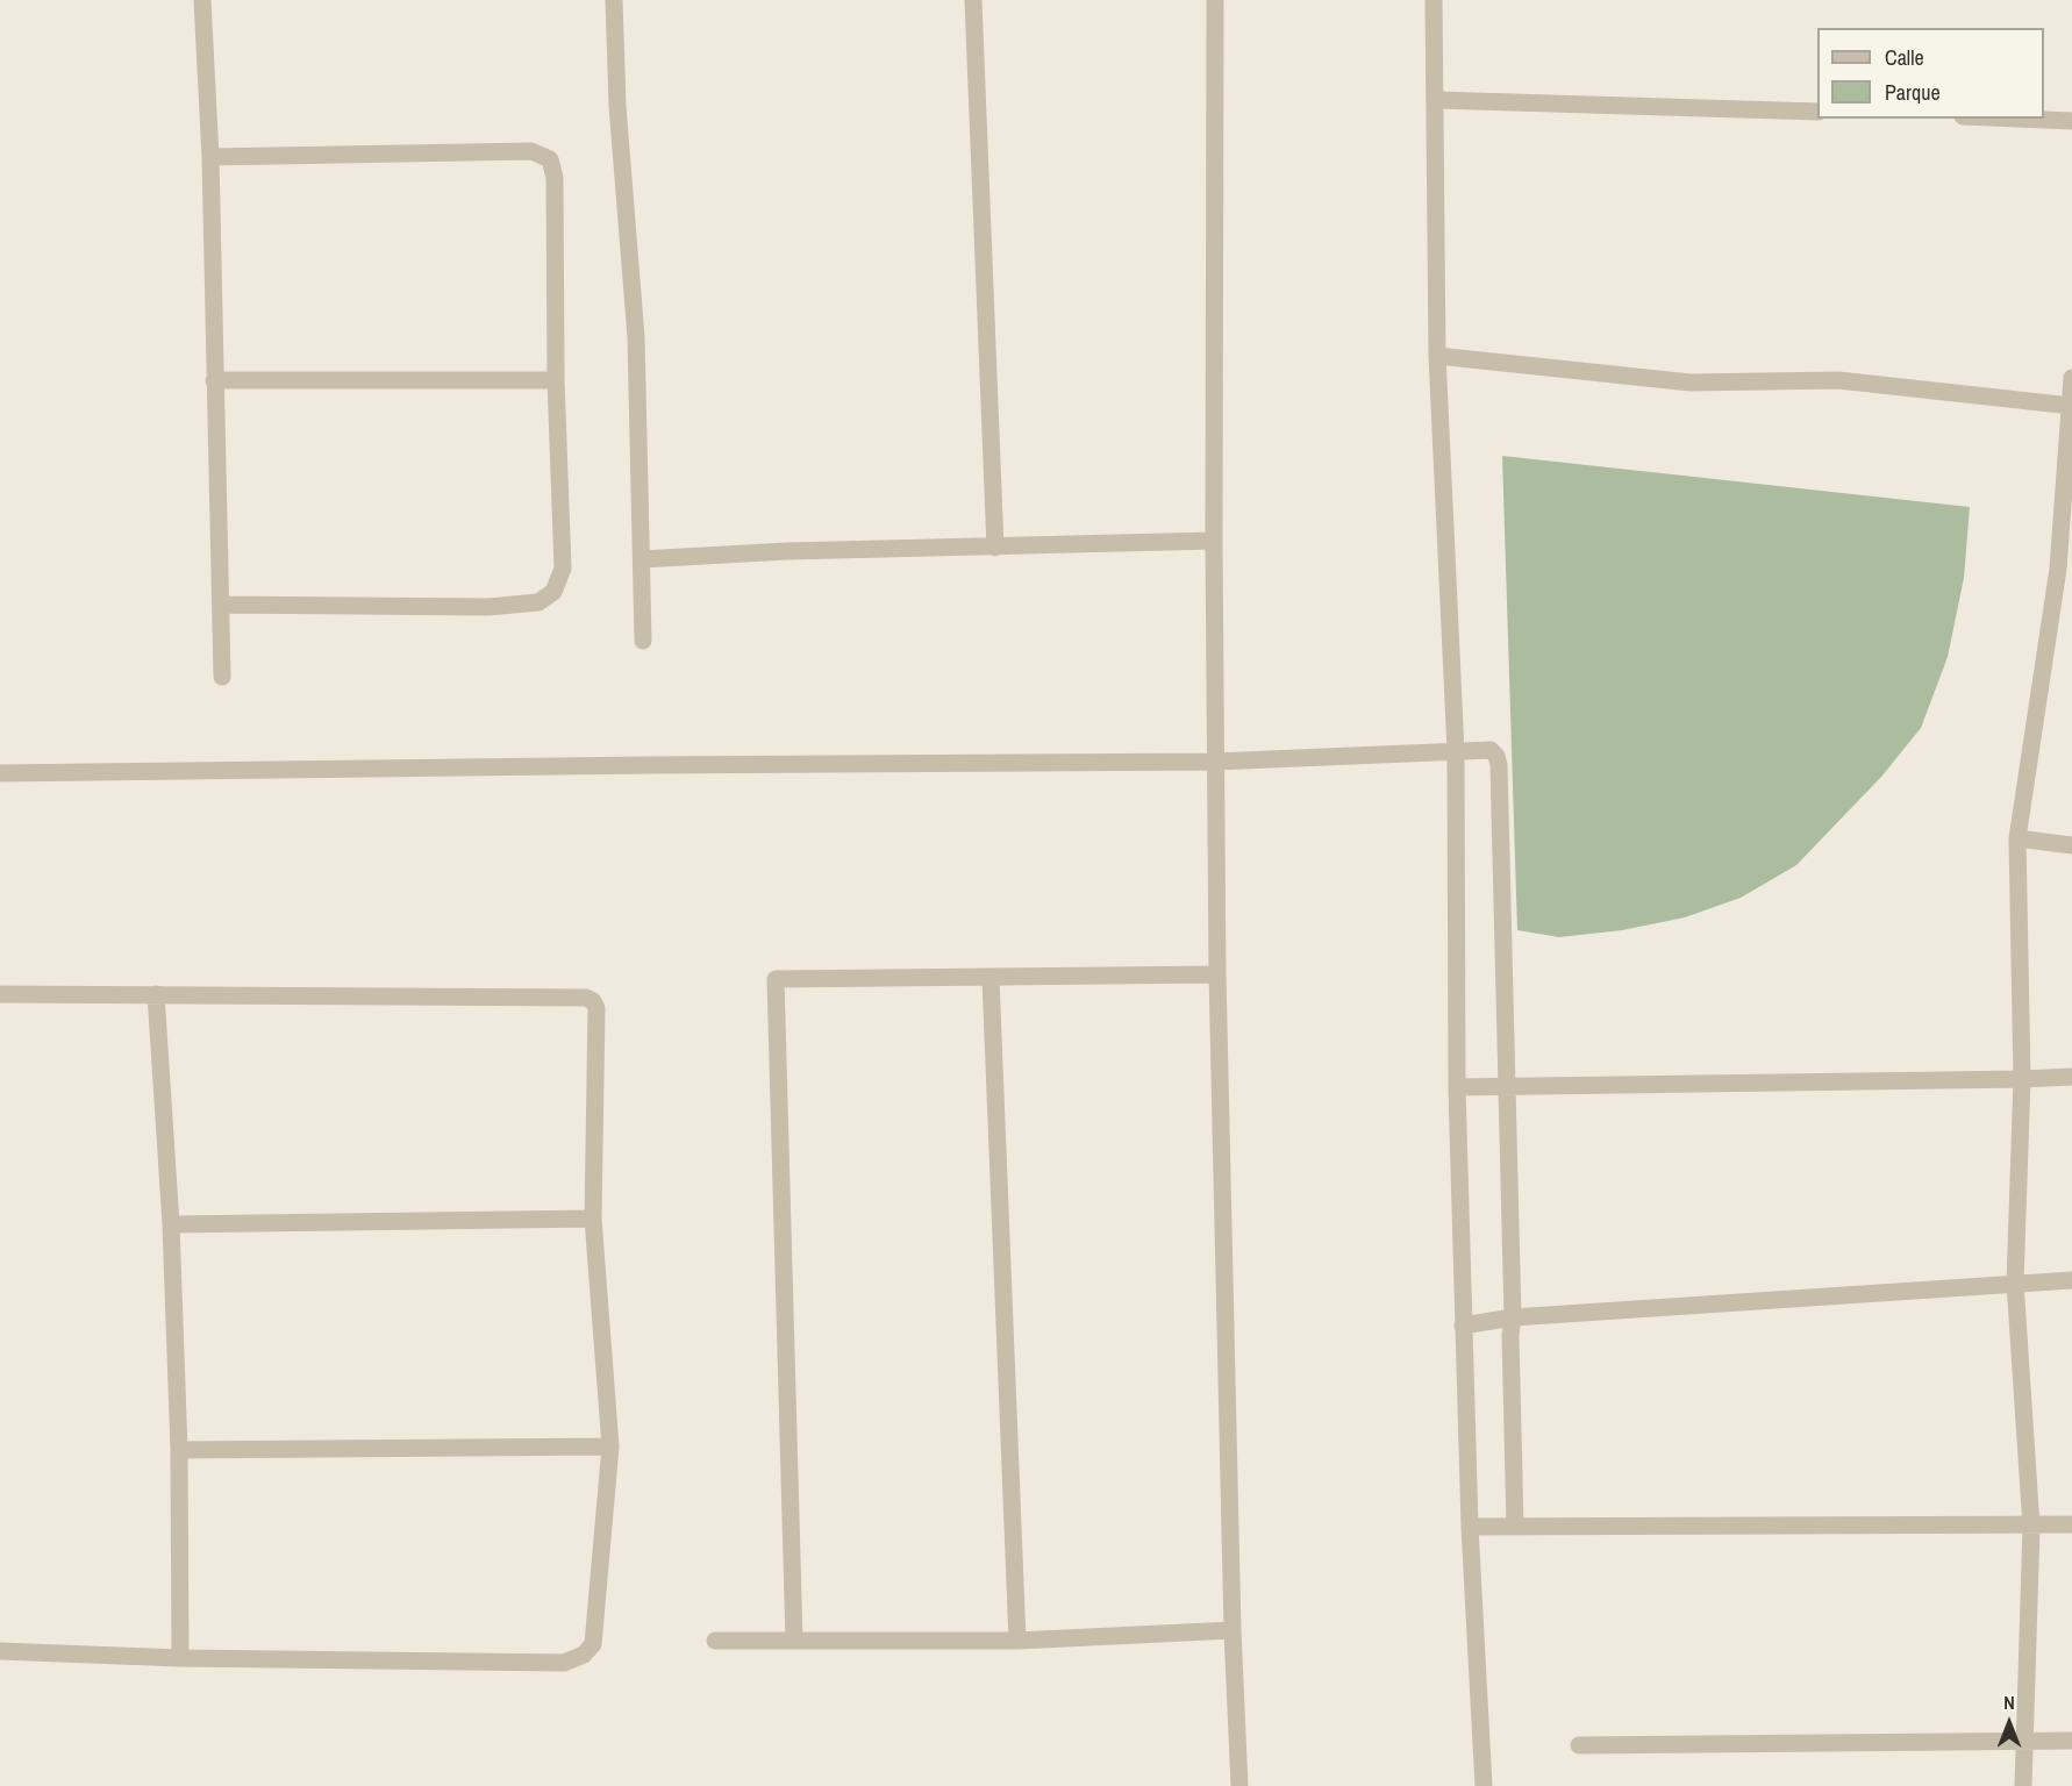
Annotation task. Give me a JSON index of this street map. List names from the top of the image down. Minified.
{"legend":["Calle","Parque"],"north":"top"}
